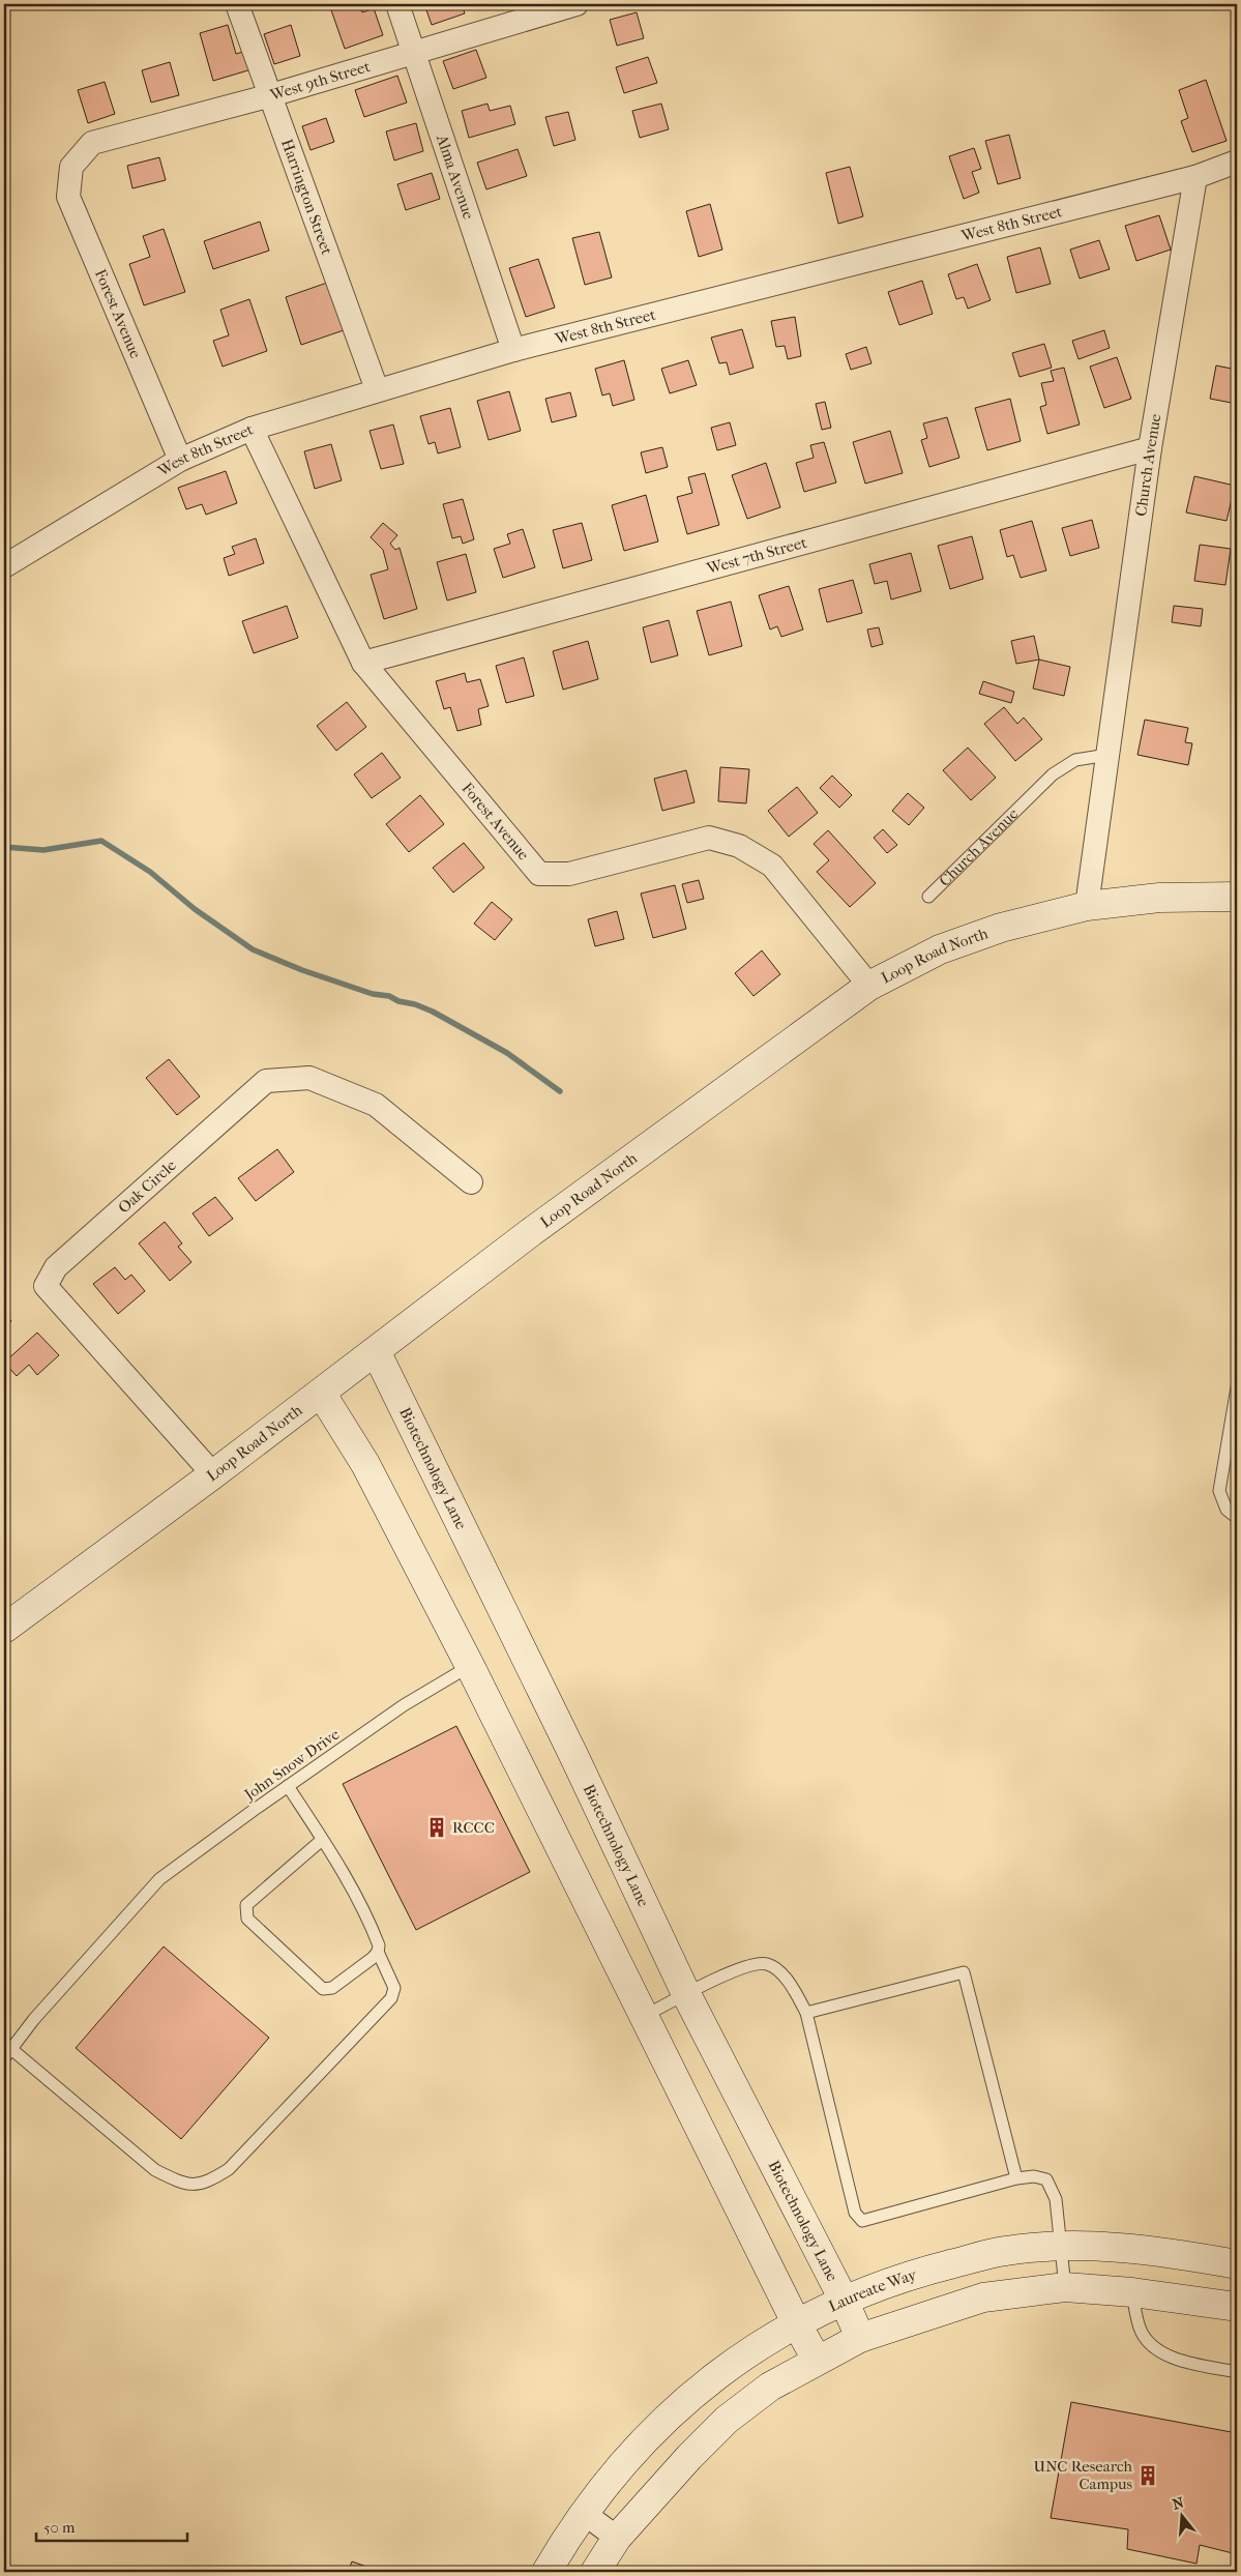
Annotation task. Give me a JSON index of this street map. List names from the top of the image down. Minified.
{"streets":{"street":["West 9th Street","Alma Avenue","Harrington Street","West 8th Street","Forest Avenue","Church Avenue","West 7th Street","Loop Road North","Oak Circle","Biotechnology Lane","Laureate Way"],"lane":["John Snow Drive"]},"crossings":[["West 9th Street","Alma Avenue"],["West 9th Street","Harrington Street"],["West 9th Street","Forest Avenue"],["Alma Avenue","West 8th Street"],["Harrington Street","West 8th Street"],["West 8th Street","Forest Avenue"],["West 8th Street","Church Avenue"],["Forest Avenue","West 7th Street"],["Forest Avenue","Loop Road North"],["Church Avenue","West 7th Street"],["Church Avenue","Loop Road North"],["Loop Road North","Oak Circle"],["Loop Road North","Biotechnology Lane"],["Biotechnology Lane","Laureate Way"]],"places":{"building":["RCCC","UNC Research Campus"]},"scale_bar":"50 m","north":"top"}
